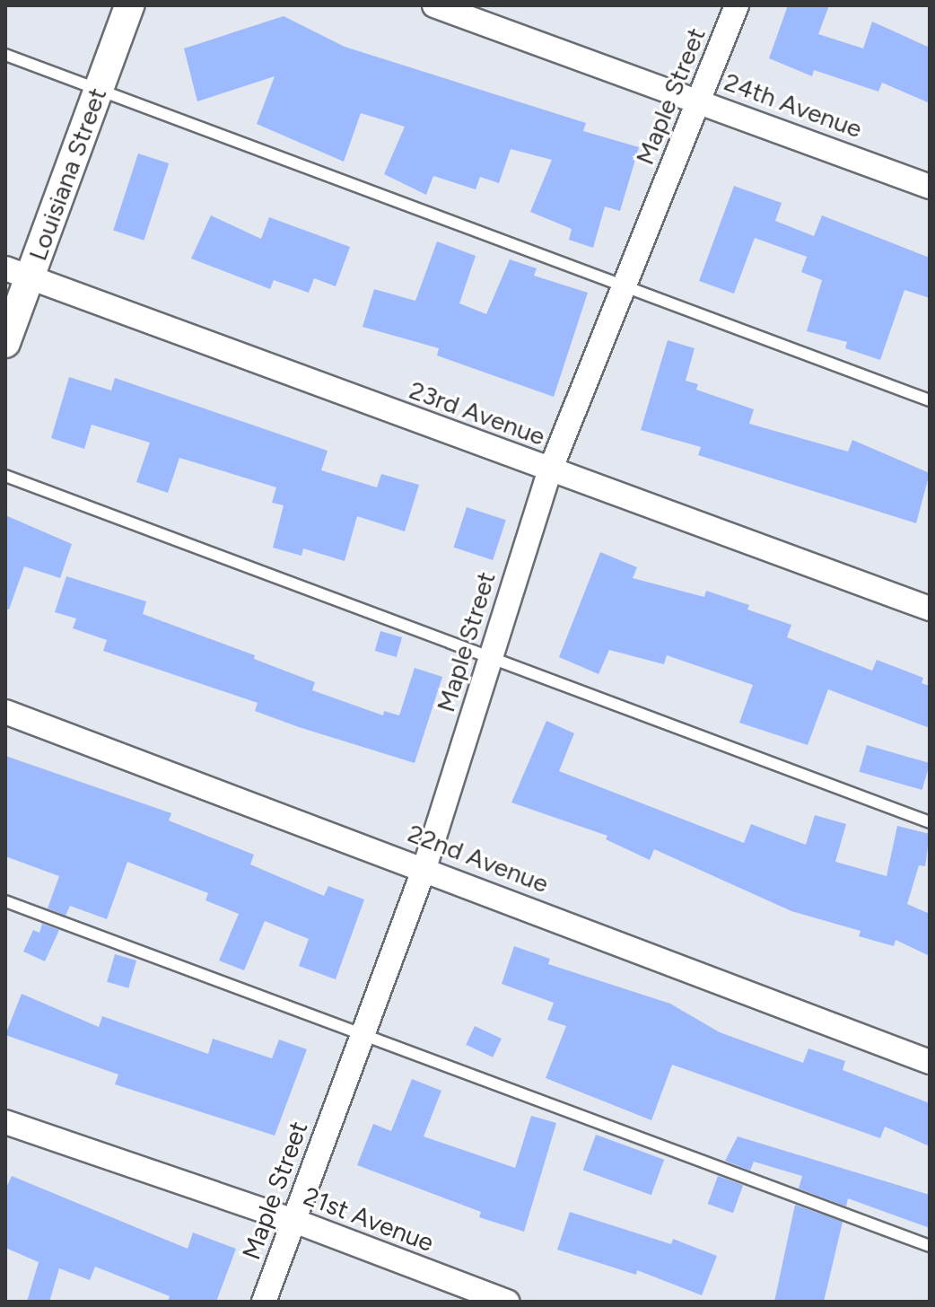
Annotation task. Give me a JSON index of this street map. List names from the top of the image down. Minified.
{"streets":{"street":["Maple Street","24th Avenue","Louisiana Street","23rd Avenue","22nd Avenue","21st Avenue"]},"crossings":[["Maple Street","24th Avenue"],["Maple Street","23rd Avenue"],["Maple Street","22nd Avenue"],["Maple Street","21st Avenue"],["Louisiana Street","23rd Avenue"]]}
